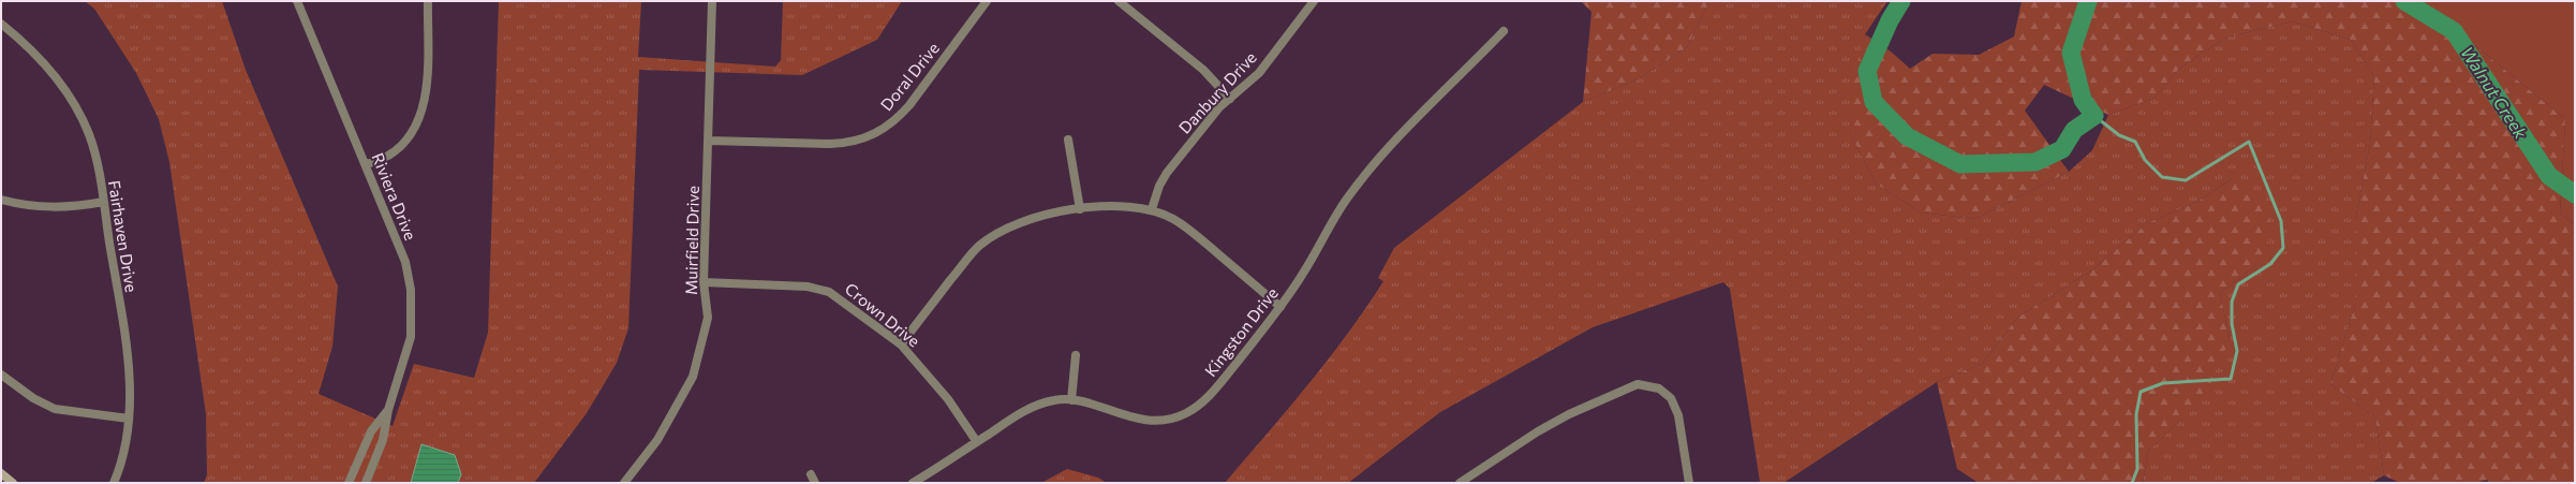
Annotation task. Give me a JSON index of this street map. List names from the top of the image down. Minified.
{"streets":{"street":["Doral Drive","Danbury Drive","Riviera Drive","Fairhaven Drive","Muirfield Drive","Crown Drive","Kingston Drive"]},"crossings":[["Doral Drive","Muirfield Drive"],["Muirfield Drive","Crown Drive"],["Crown Drive","Kingston Drive"]],"water":["Walnut Creek"]}
